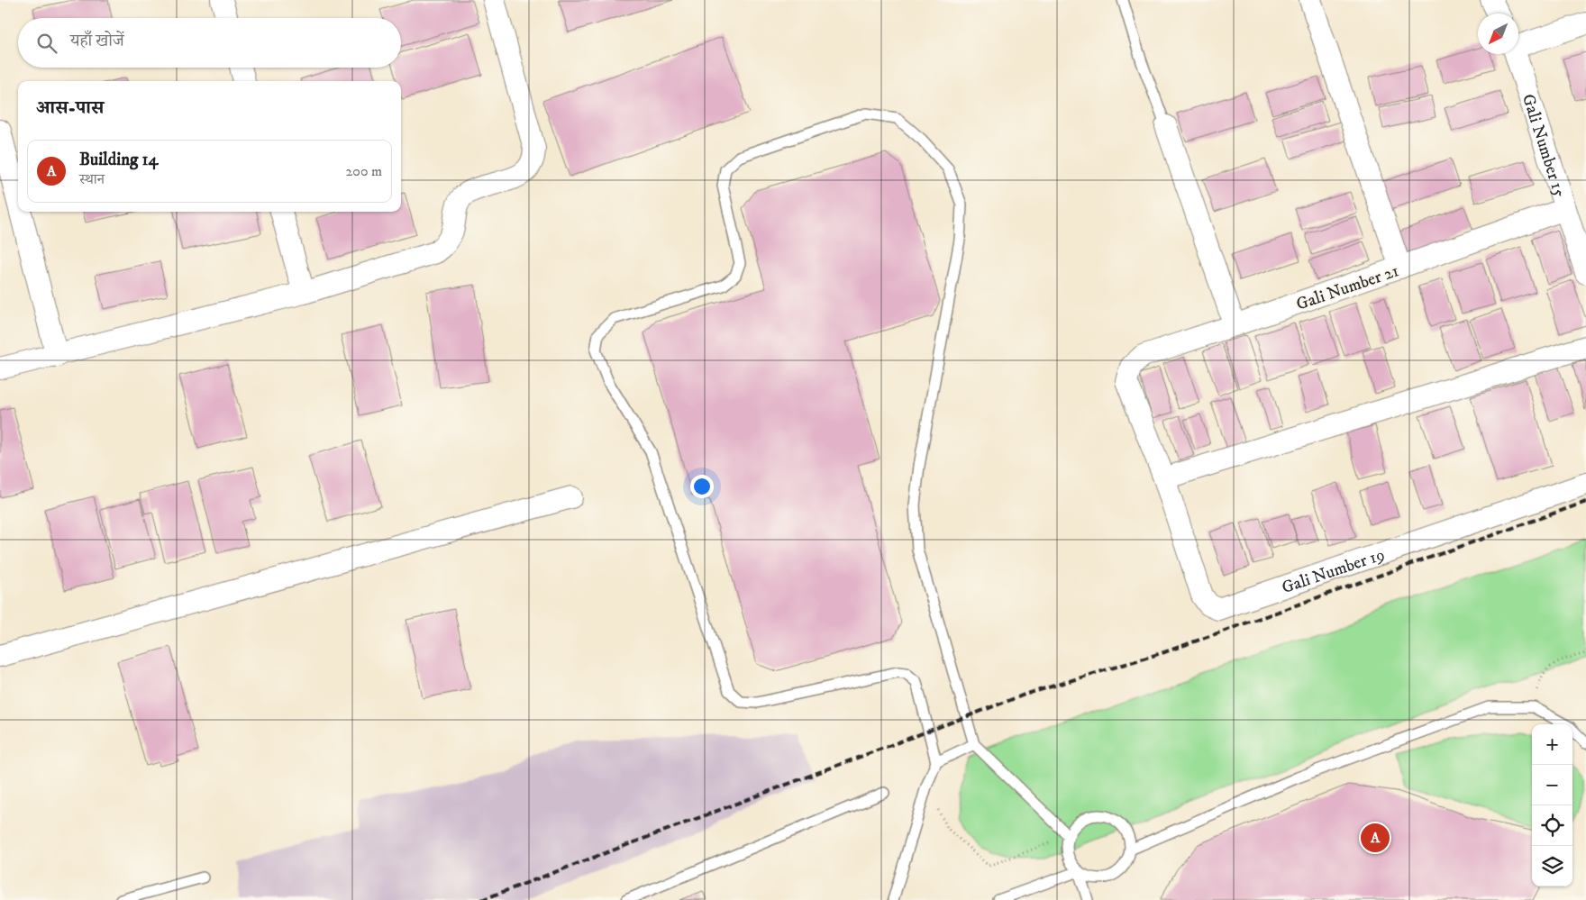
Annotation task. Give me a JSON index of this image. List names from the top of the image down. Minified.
{"streets":{"street":["Gali Number 15","Gali Number 21","Gali Number 19"]},"crossings":[["Gali Number 15","Gali Number 21"],["Gali Number 21","Gali Number 19"]],"north":"bottom left","page":{"search":"यहाँ खोजें","heading":"आस-पास","list":[{"mark":"A","name":"Building 14","note":"स्थान","value":"200 m"}],"map_buttons":["+","−"],"pins":"A"}}
